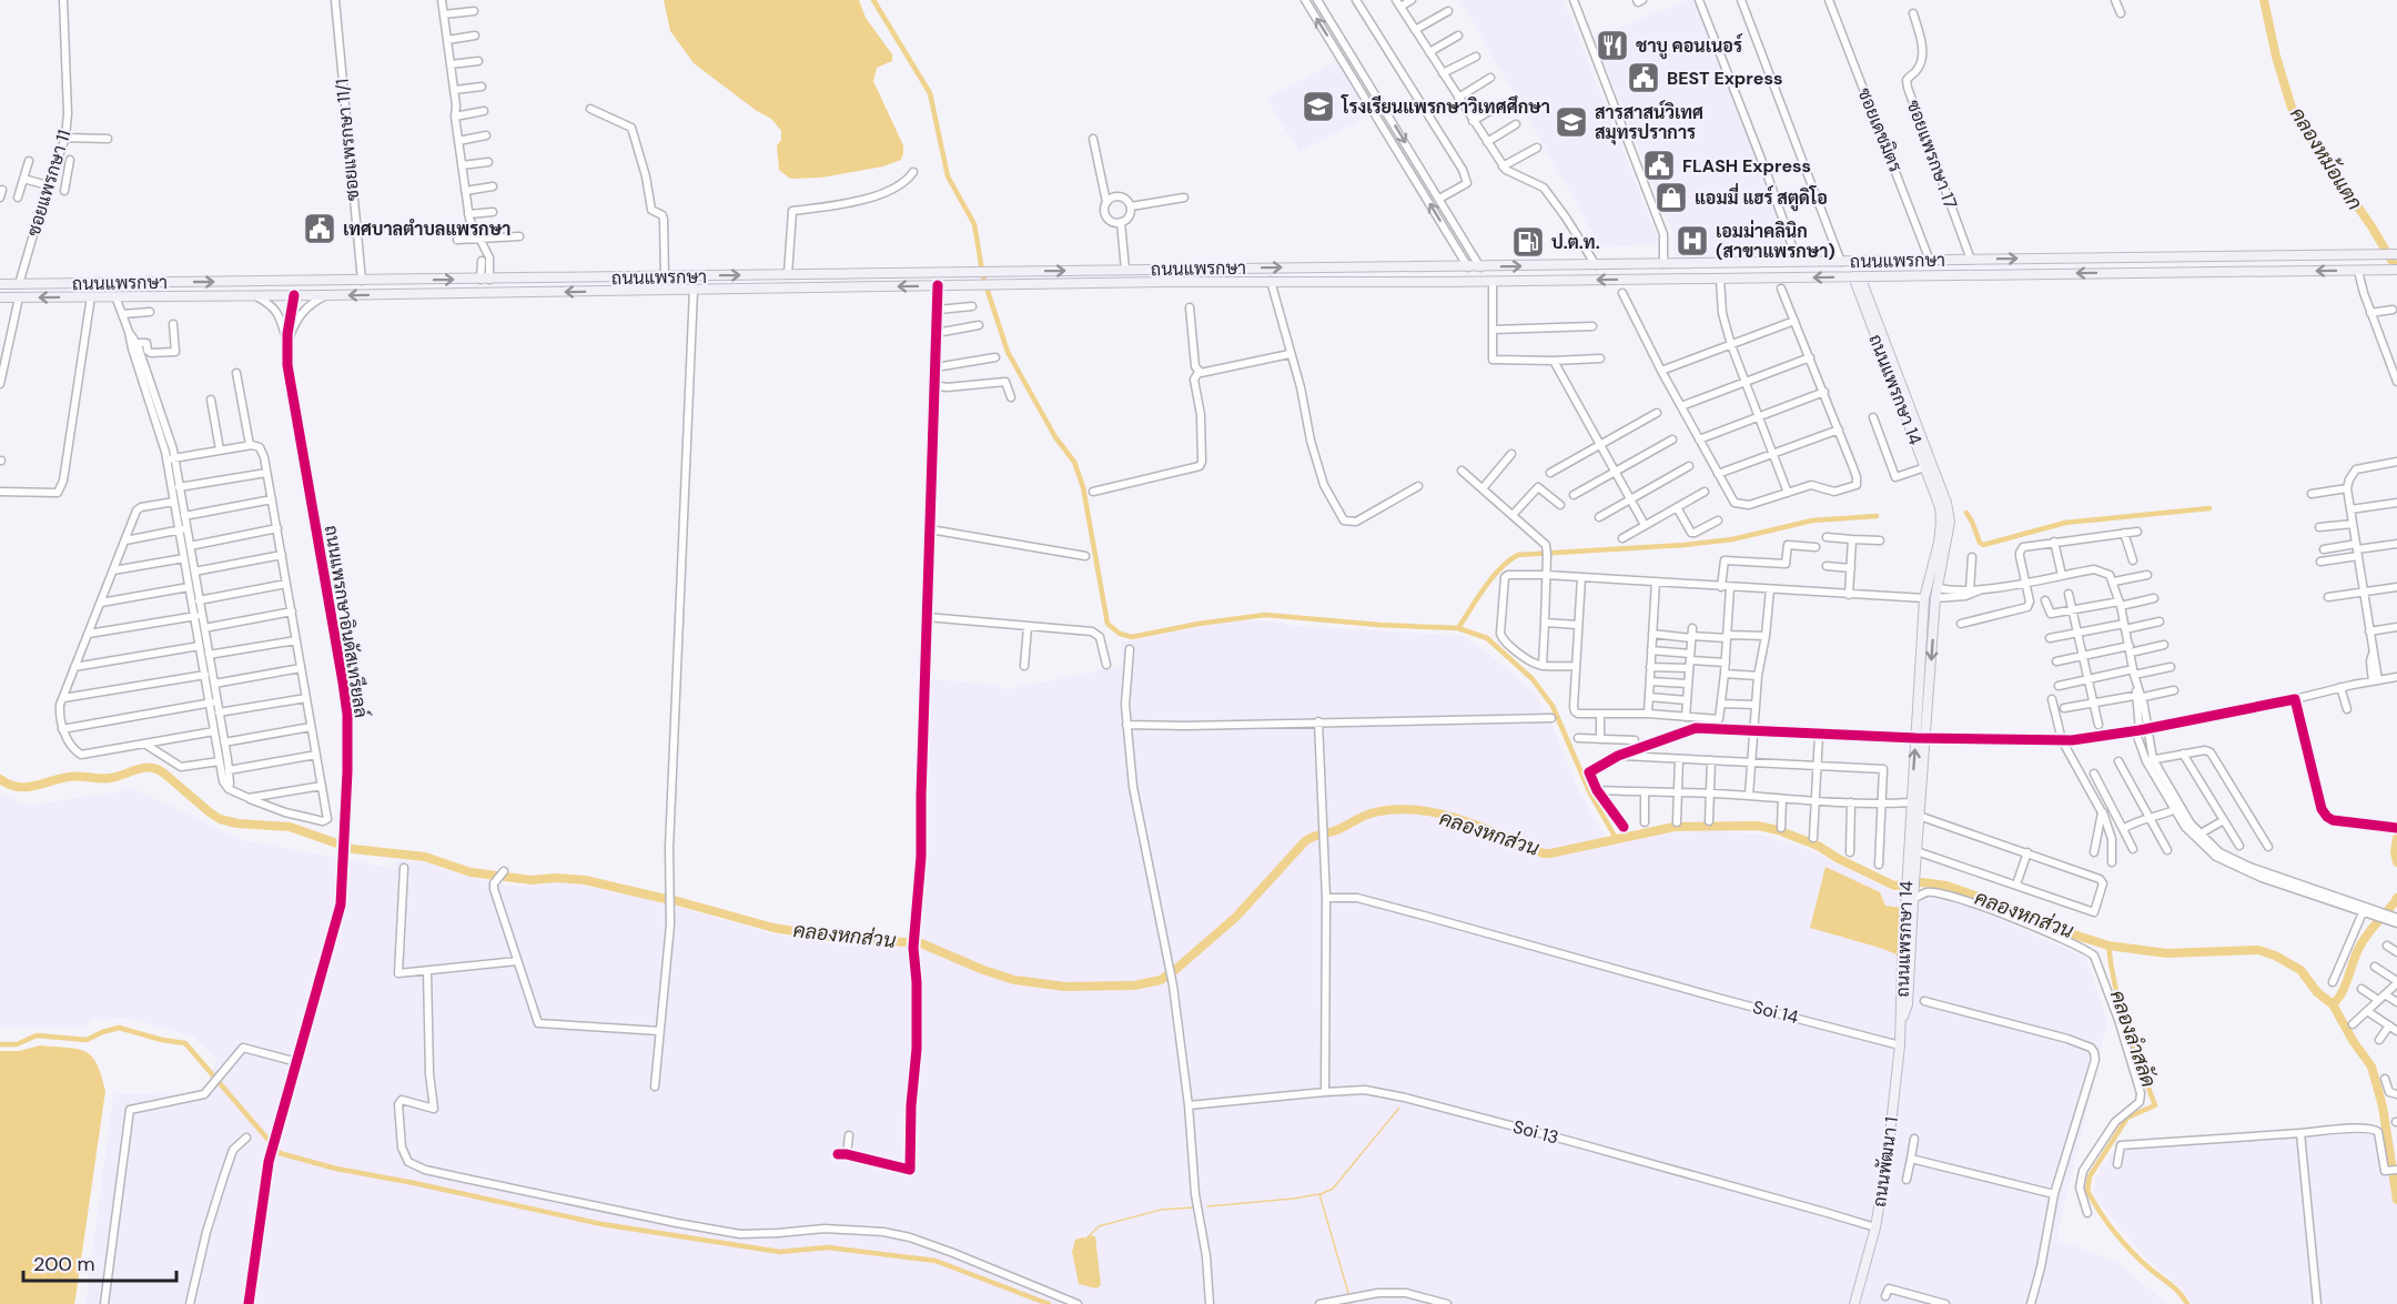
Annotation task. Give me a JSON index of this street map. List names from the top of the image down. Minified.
{"streets":{"main road":["ถนนแพรกษา","ถนนแพรกษา 14","ถนนพัฒนา 1"],"street":["ซอยเดชมิตร","ซอยแพรกษา 11/1","ซอยแพรกษา 17","ซอยแพรกษา 11","ถนนแพรกษาอินดัสเทรียลล์","Soi 14","Soi 13"]},"crossings":[["ซอยเดชมิตร","ถนนแพรกษา"],["ซอยแพรกษา 11/1","ถนนแพรกษา"],["ซอยแพรกษา 17","ถนนแพรกษา"],["ซอยแพรกษา 11","ถนนแพรกษา"],["ถนนแพรกษา","ถนนแพรกษา 14"],["ถนนแพรกษา","ถนนแพรกษาอินดัสเทรียลล์"],["ถนนแพรกษา 14","ถนนพัฒนา 1"],["Soi 14","ถนนพัฒนา 1"],["Soi 13","ถนนพัฒนา 1"]],"water":["คลองหม้อแตก","คลองหกส่วน","คลองลำสลัด"],"places":{"restaurant":["ชาบู คอนเนอร์"],"public building":["BEST Express","FLASH Express","เทศบาลตำบลแพรกษา"],"school or university":["โรงเรียนแพรกษาวิเทศศึกษา","สารสาสน์วิเทศ สมุทรปราการ"],"shop":["แอมมี่ แฮร์ สตูดิโอ"],"hospital":["เอมม่าคลินิก (สาขาแพรกษา)"],"fuel station":["ป.ต.ท."]},"scale_bar":"200 m"}
